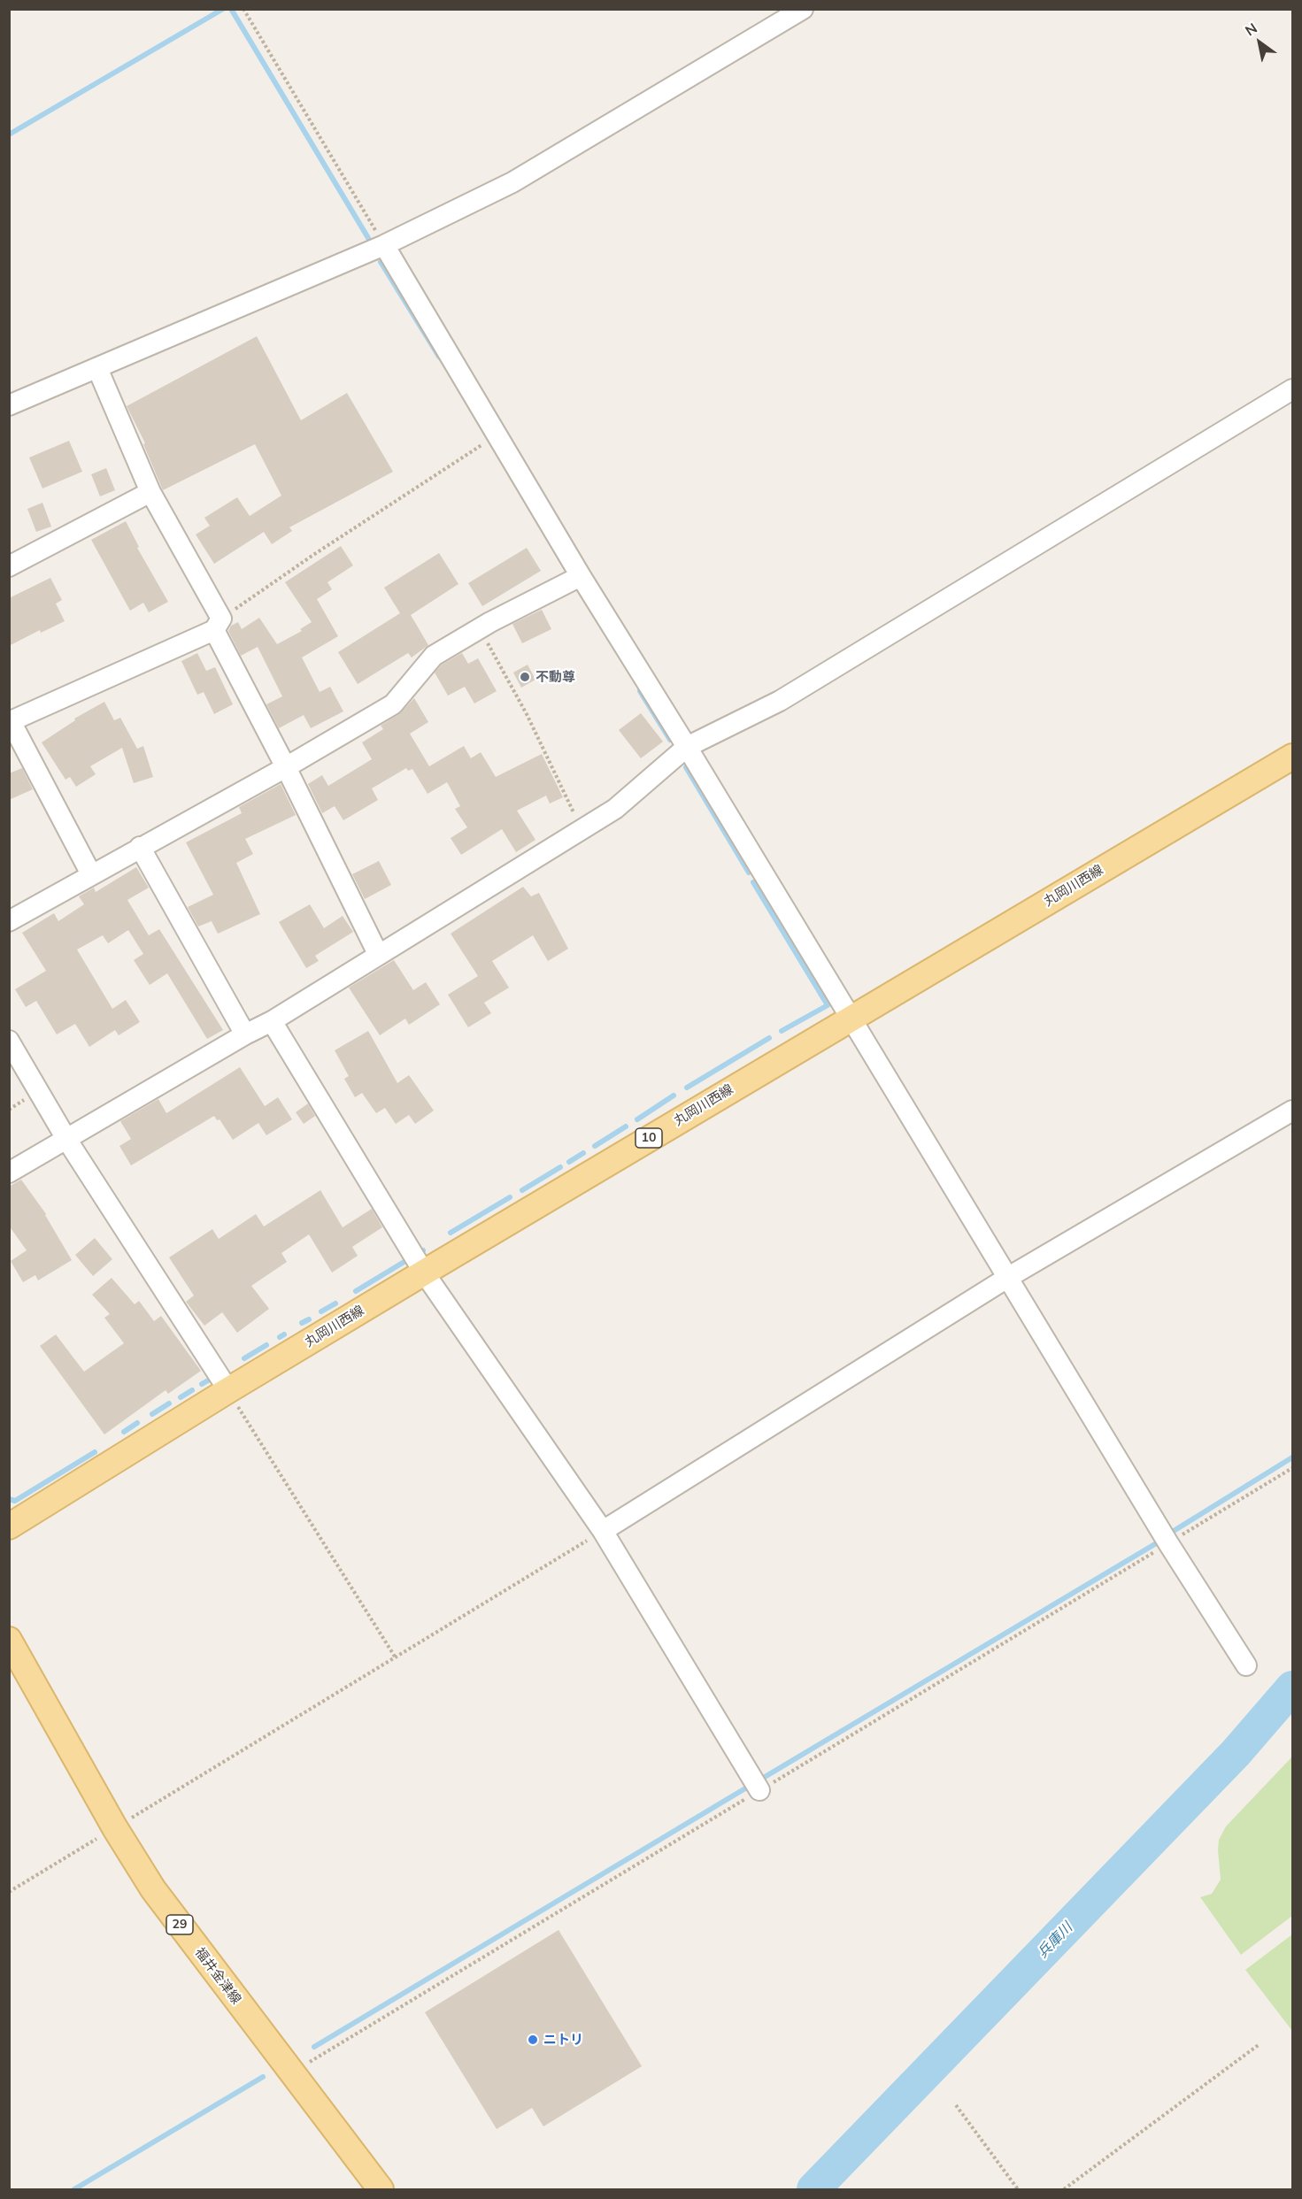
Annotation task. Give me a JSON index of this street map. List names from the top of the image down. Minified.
{"streets":{"main road":["丸岡川西線","10","29","福井金津線"]},"water":["兵庫川"],"places":["不動尊","ニトリ"],"north":"top left"}
